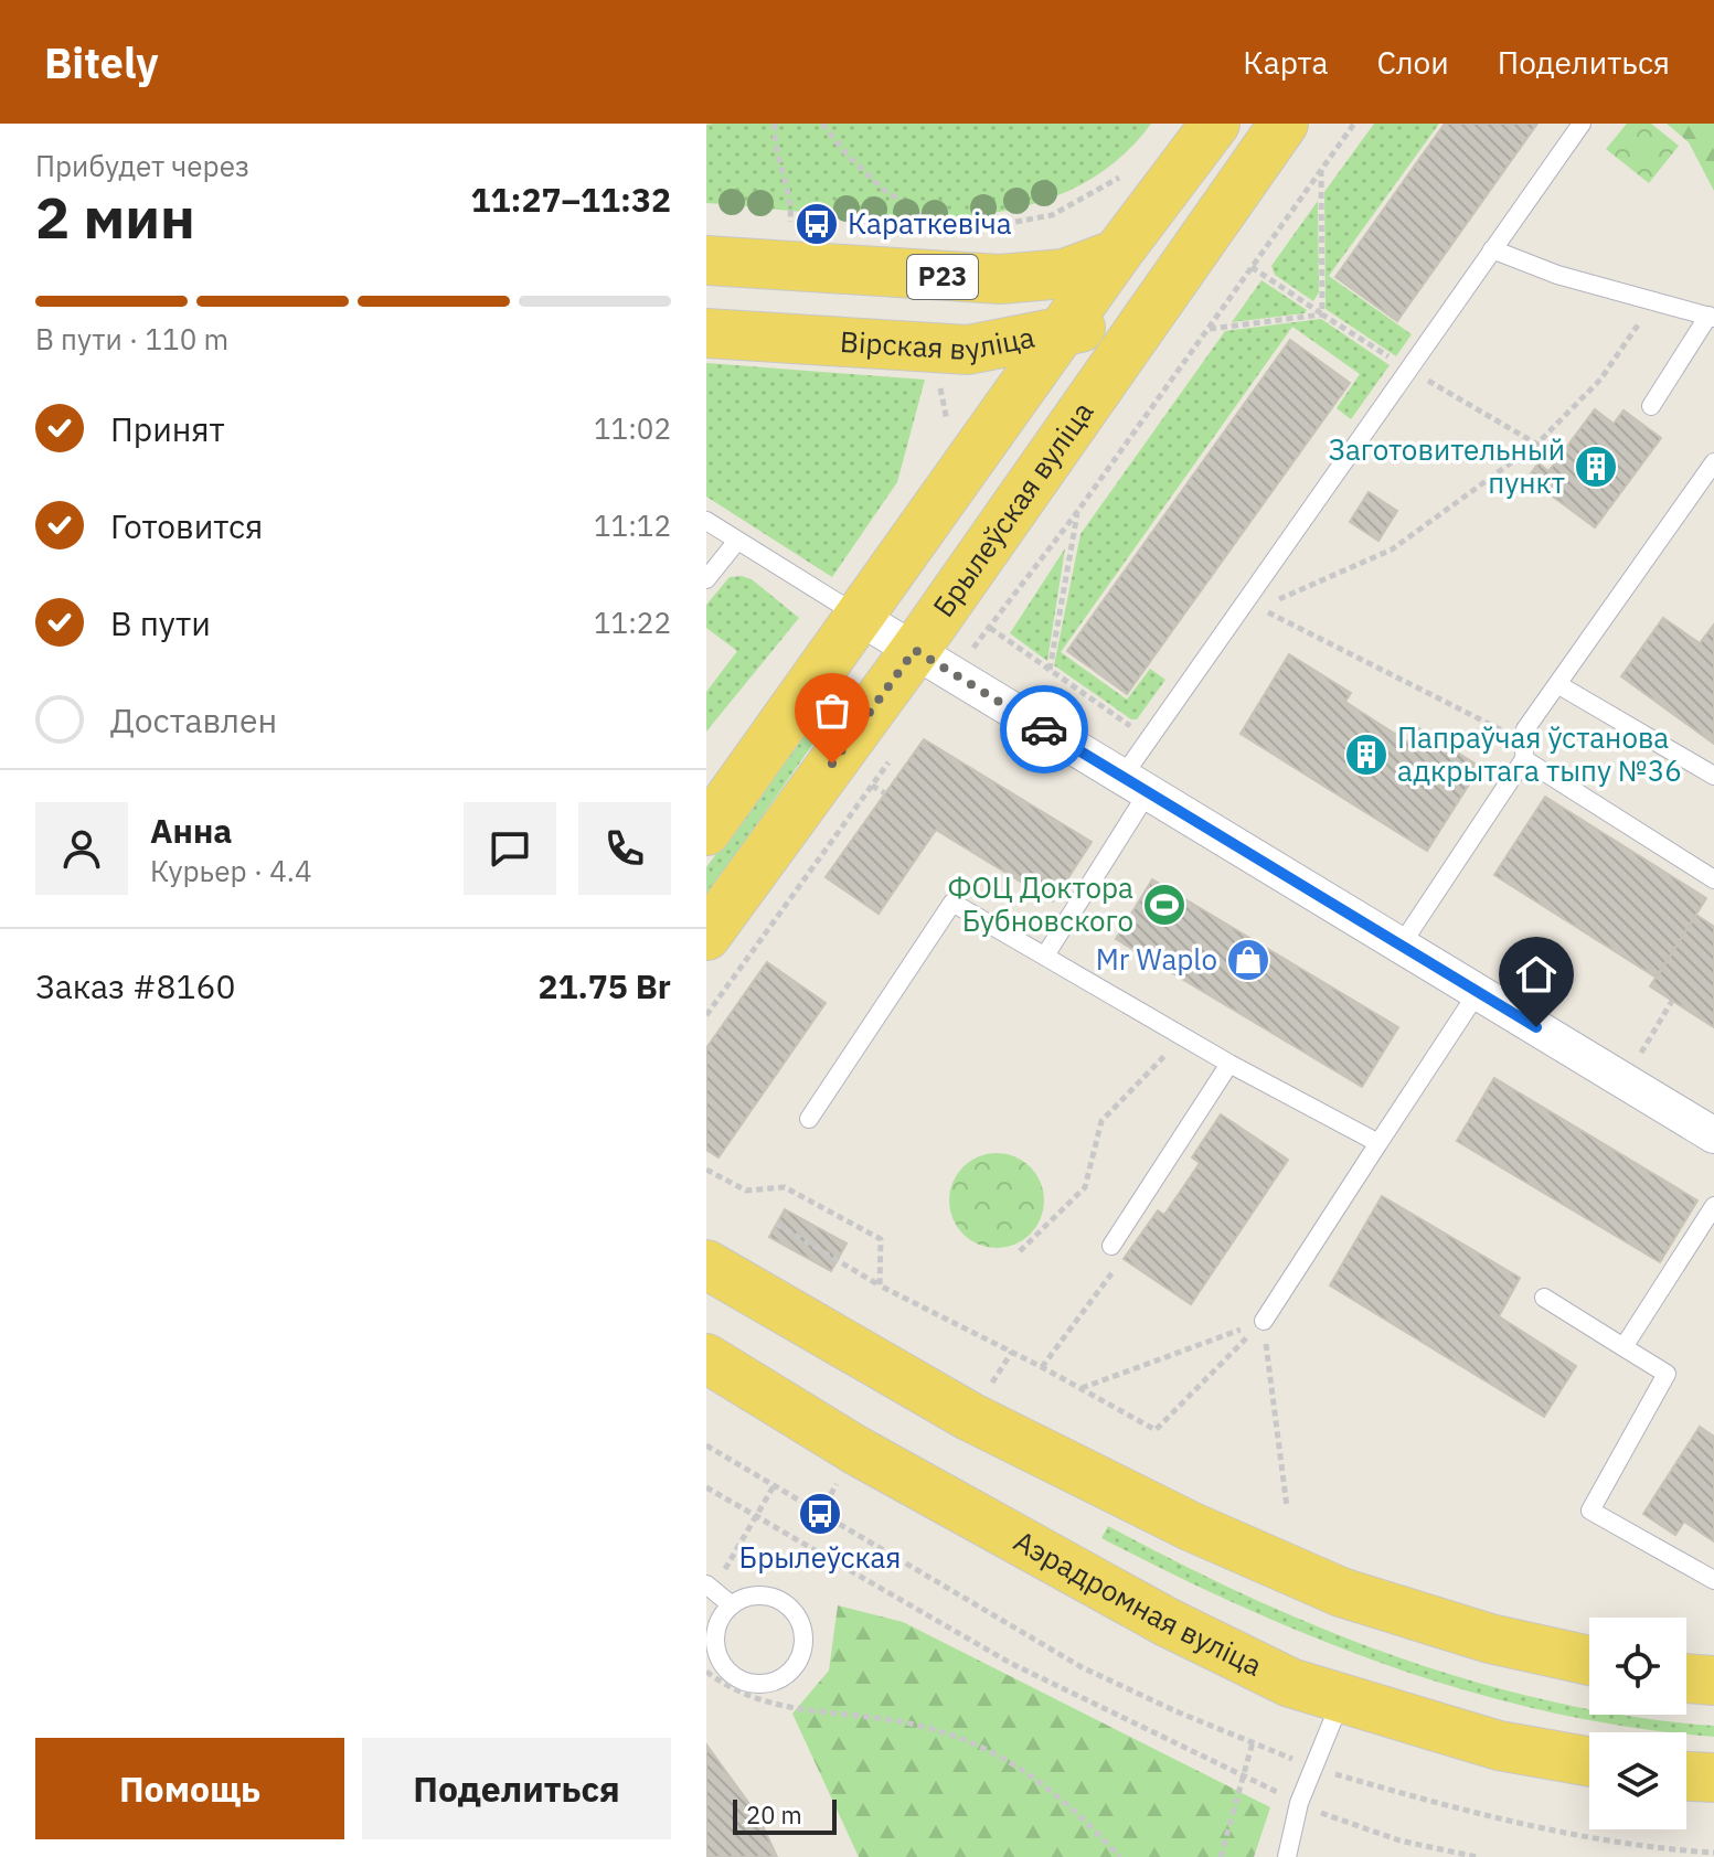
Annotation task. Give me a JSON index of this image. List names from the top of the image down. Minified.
{"streets":{"main road":["Р23","Вірская вуліца","Брылеўская вуліца","Аэрадромная вуліца"]},"crossings":[["Вірская вуліца","Брылеўская вуліца"]],"places":{"bus stop":["Караткевіча","Брылеўская"],"building":["Заготовительный пункт","Папраўчая ўстанова адкрытага тыпу №36"],"sports":["ФОЦ Доктора Бубновского"],"shop":["Mr Waplo"]},"scale_bar":"20 m","page":{"header":"Bitely","nav":["Карта","Слои","Поделиться"],"heading":["2 мин","Прибудет через","11:27–11:32"],"panel":["Анна","Курьер · 4.4","Заказ #8160","21.75 Br"],"bar":"В пути · 110 m","list":[["Принят","11:02"],["Готовится","11:12"],["В пути","11:22"],"Доставлен"],"buttons":["Помощь","Поделиться"],"scale":"20 m"}}
